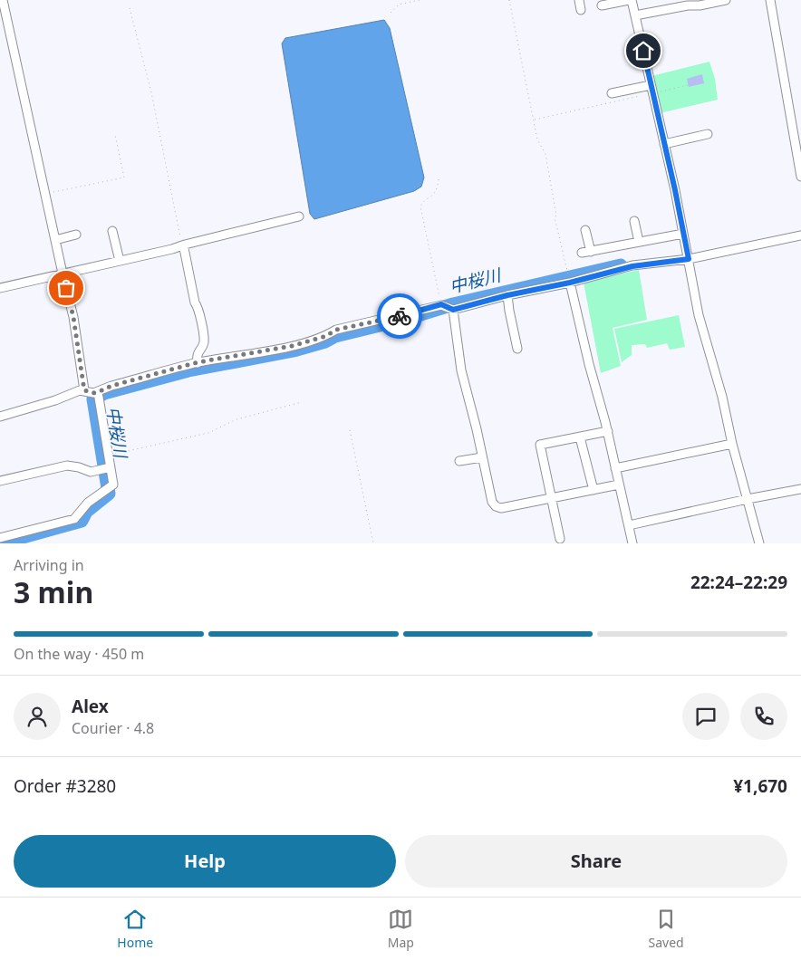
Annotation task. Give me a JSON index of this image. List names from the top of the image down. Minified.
{"water":["中桜川"],"page":{"heading":["3 min","Arriving in","22:24–22:29"],"panel":["Alex","Courier · 4.8","Order #3280","¥1,670"],"bar":"On the way · 450 m","buttons":["Help","Share"],"tabs":["Home","Map","Saved"]}}
